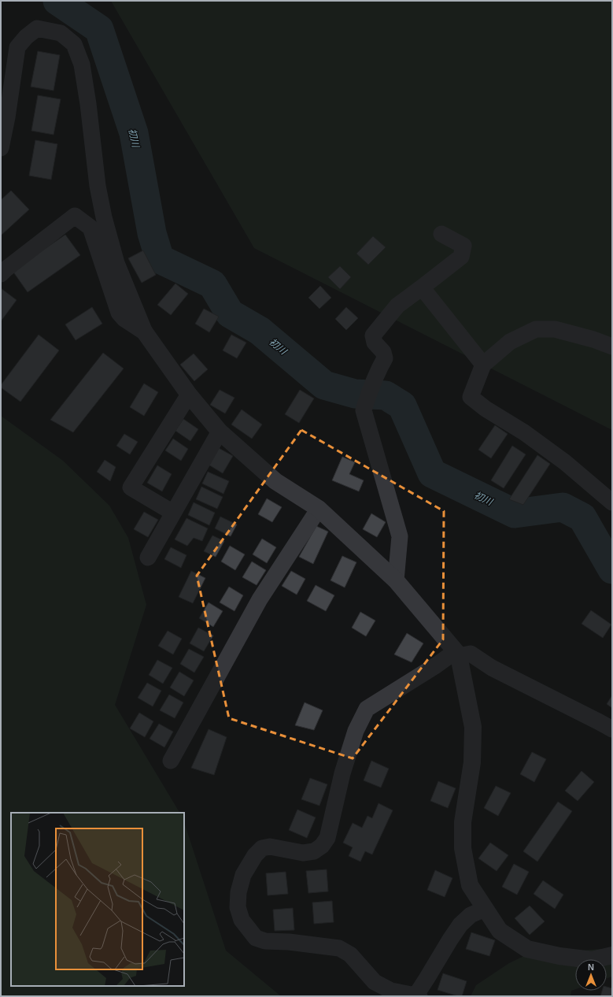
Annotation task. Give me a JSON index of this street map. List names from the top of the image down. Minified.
{"water":["初川"],"north":"top"}
